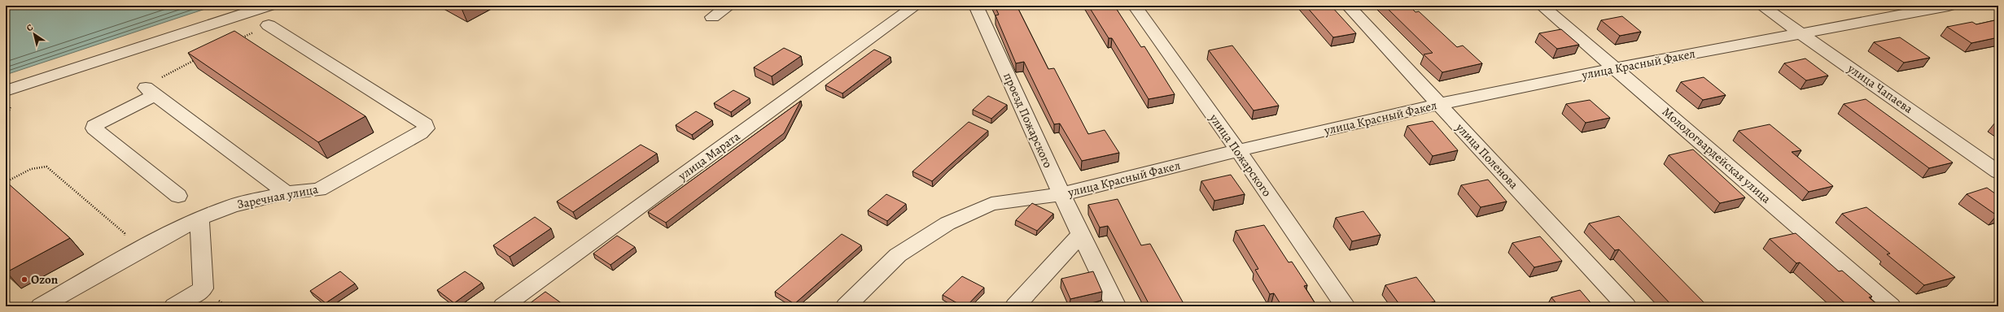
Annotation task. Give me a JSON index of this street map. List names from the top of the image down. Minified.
{"streets":{"street":["улица Красный Факел","улица Чапаева","проезд Пожарского","улица Пожарского","Молодогвардейская улица","улица Марата","улица Поленова","Заречная улица"]},"crossings":[["улица Красный Факел","улица Чапаева"],["улица Красный Факел","проезд Пожарского"],["улица Красный Факел","улица Пожарского"],["улица Красный Факел","Молодогвардейская улица"],["улица Красный Факел","улица Поленова"]],"places":["Ozon"],"north":"top left"}
